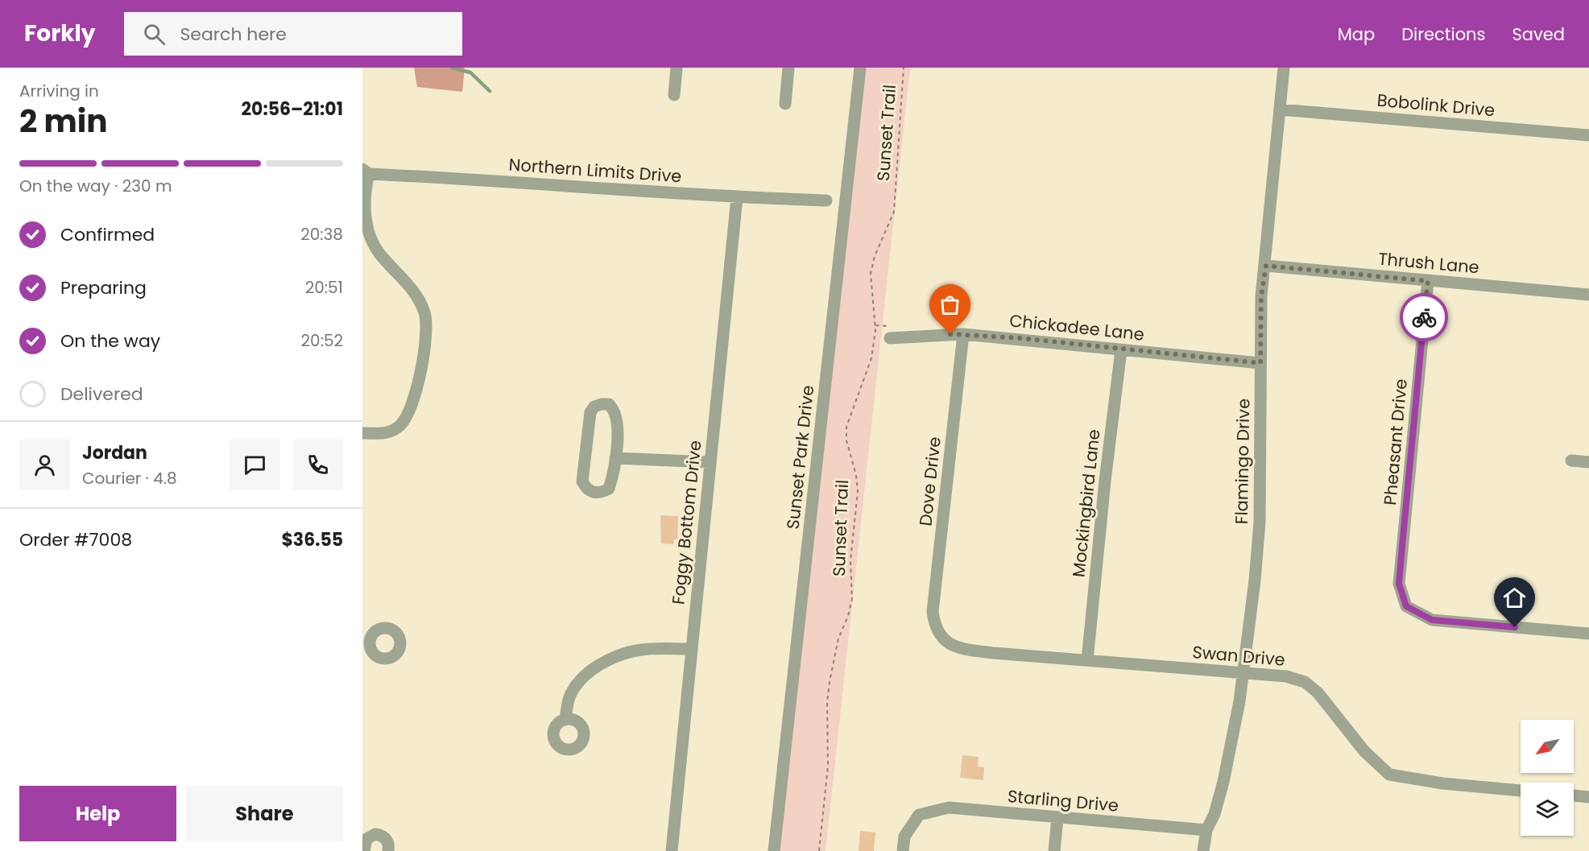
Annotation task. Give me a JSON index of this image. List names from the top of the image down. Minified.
{"streets":{"street":["Bobolink Drive","Northern Limits Drive","Thrush Lane","Chickadee Lane","Pheasant Drive","Sunset Park Drive","Flamingo Drive","Dove Drive","Mockingbird Lane","Foggy Bottom Drive","Swan Drive","Starling Drive"],"path":["Sunset Trail"]},"crossings":[["Bobolink Drive","Flamingo Drive"],["Northern Limits Drive","Foggy Bottom Drive"],["Thrush Lane","Pheasant Drive"],["Thrush Lane","Flamingo Drive"],["Chickadee Lane","Flamingo Drive"],["Chickadee Lane","Dove Drive"],["Chickadee Lane","Mockingbird Lane"],["Flamingo Drive","Swan Drive"],["Flamingo Drive","Starling Drive"],["Dove Drive","Swan Drive"],["Mockingbird Lane","Swan Drive"]],"north":"bottom left","page":{"header":"Forkly","search":"Search here","nav":["Map","Directions","Saved"],"heading":["2 min","Arriving in","20:56–21:01"],"panel":["Jordan","Courier · 4.8","Order #7008","$36.55"],"bar":"On the way · 230 m","list":[["Confirmed","20:38"],["Preparing","20:51"],["On the way","20:52"],"Delivered"],"buttons":["Help","Share"]}}
